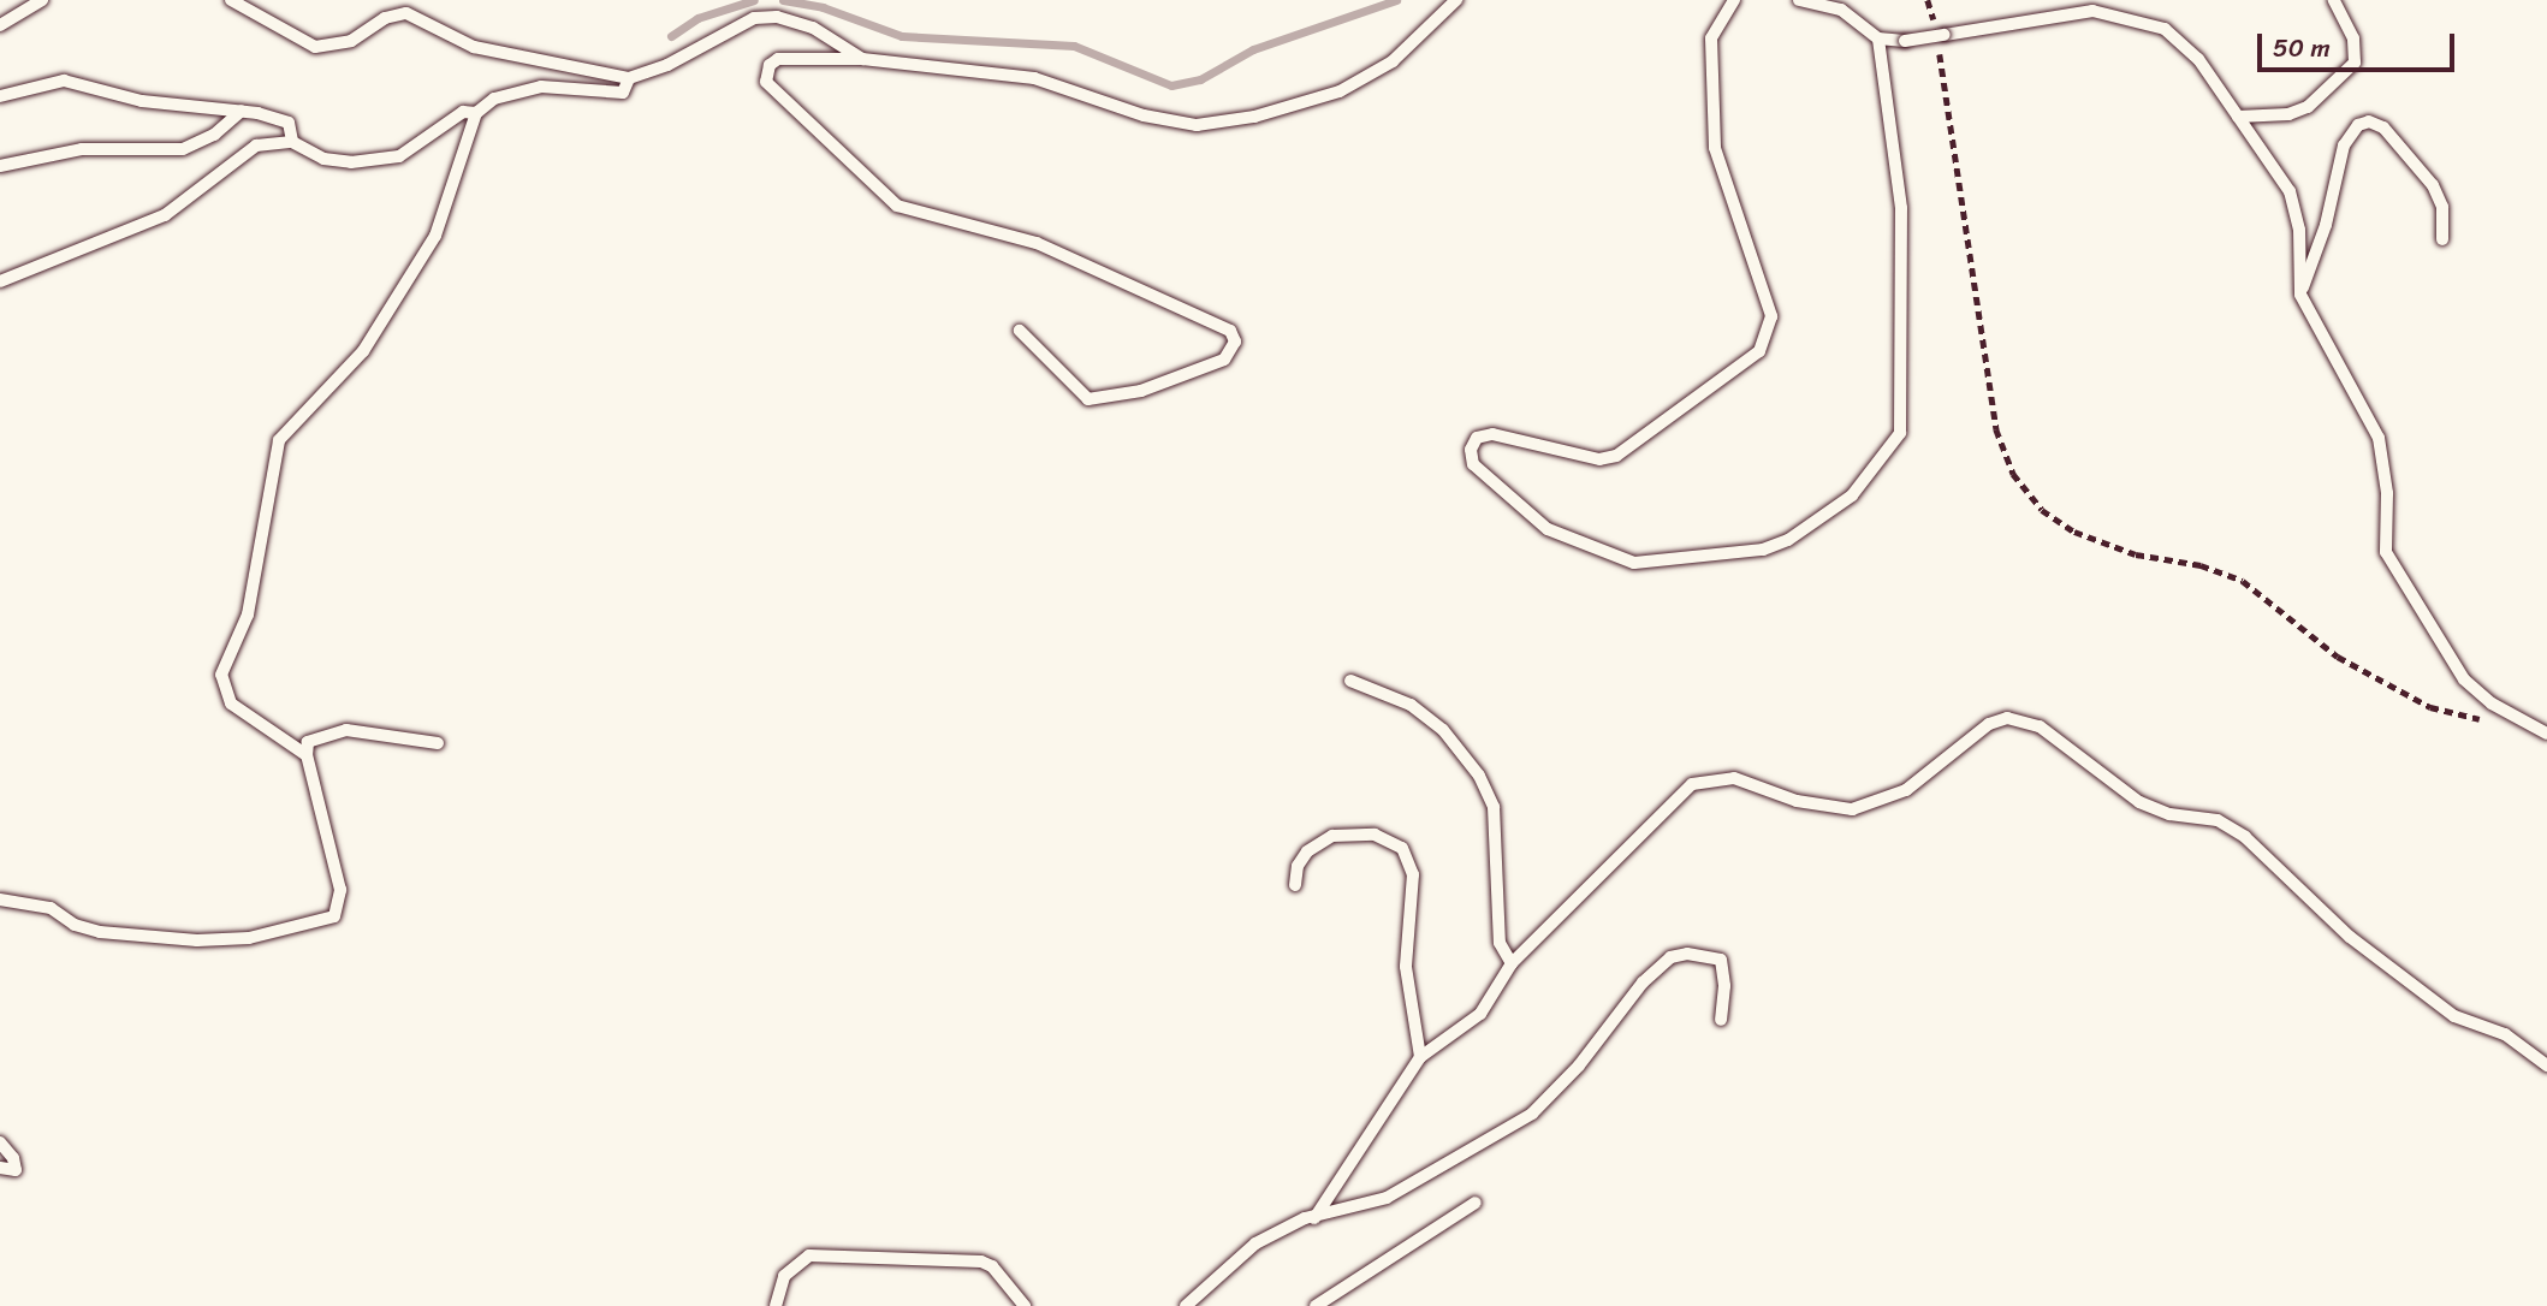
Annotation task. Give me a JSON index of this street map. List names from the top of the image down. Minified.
{"scale_bar":"50 m"}
